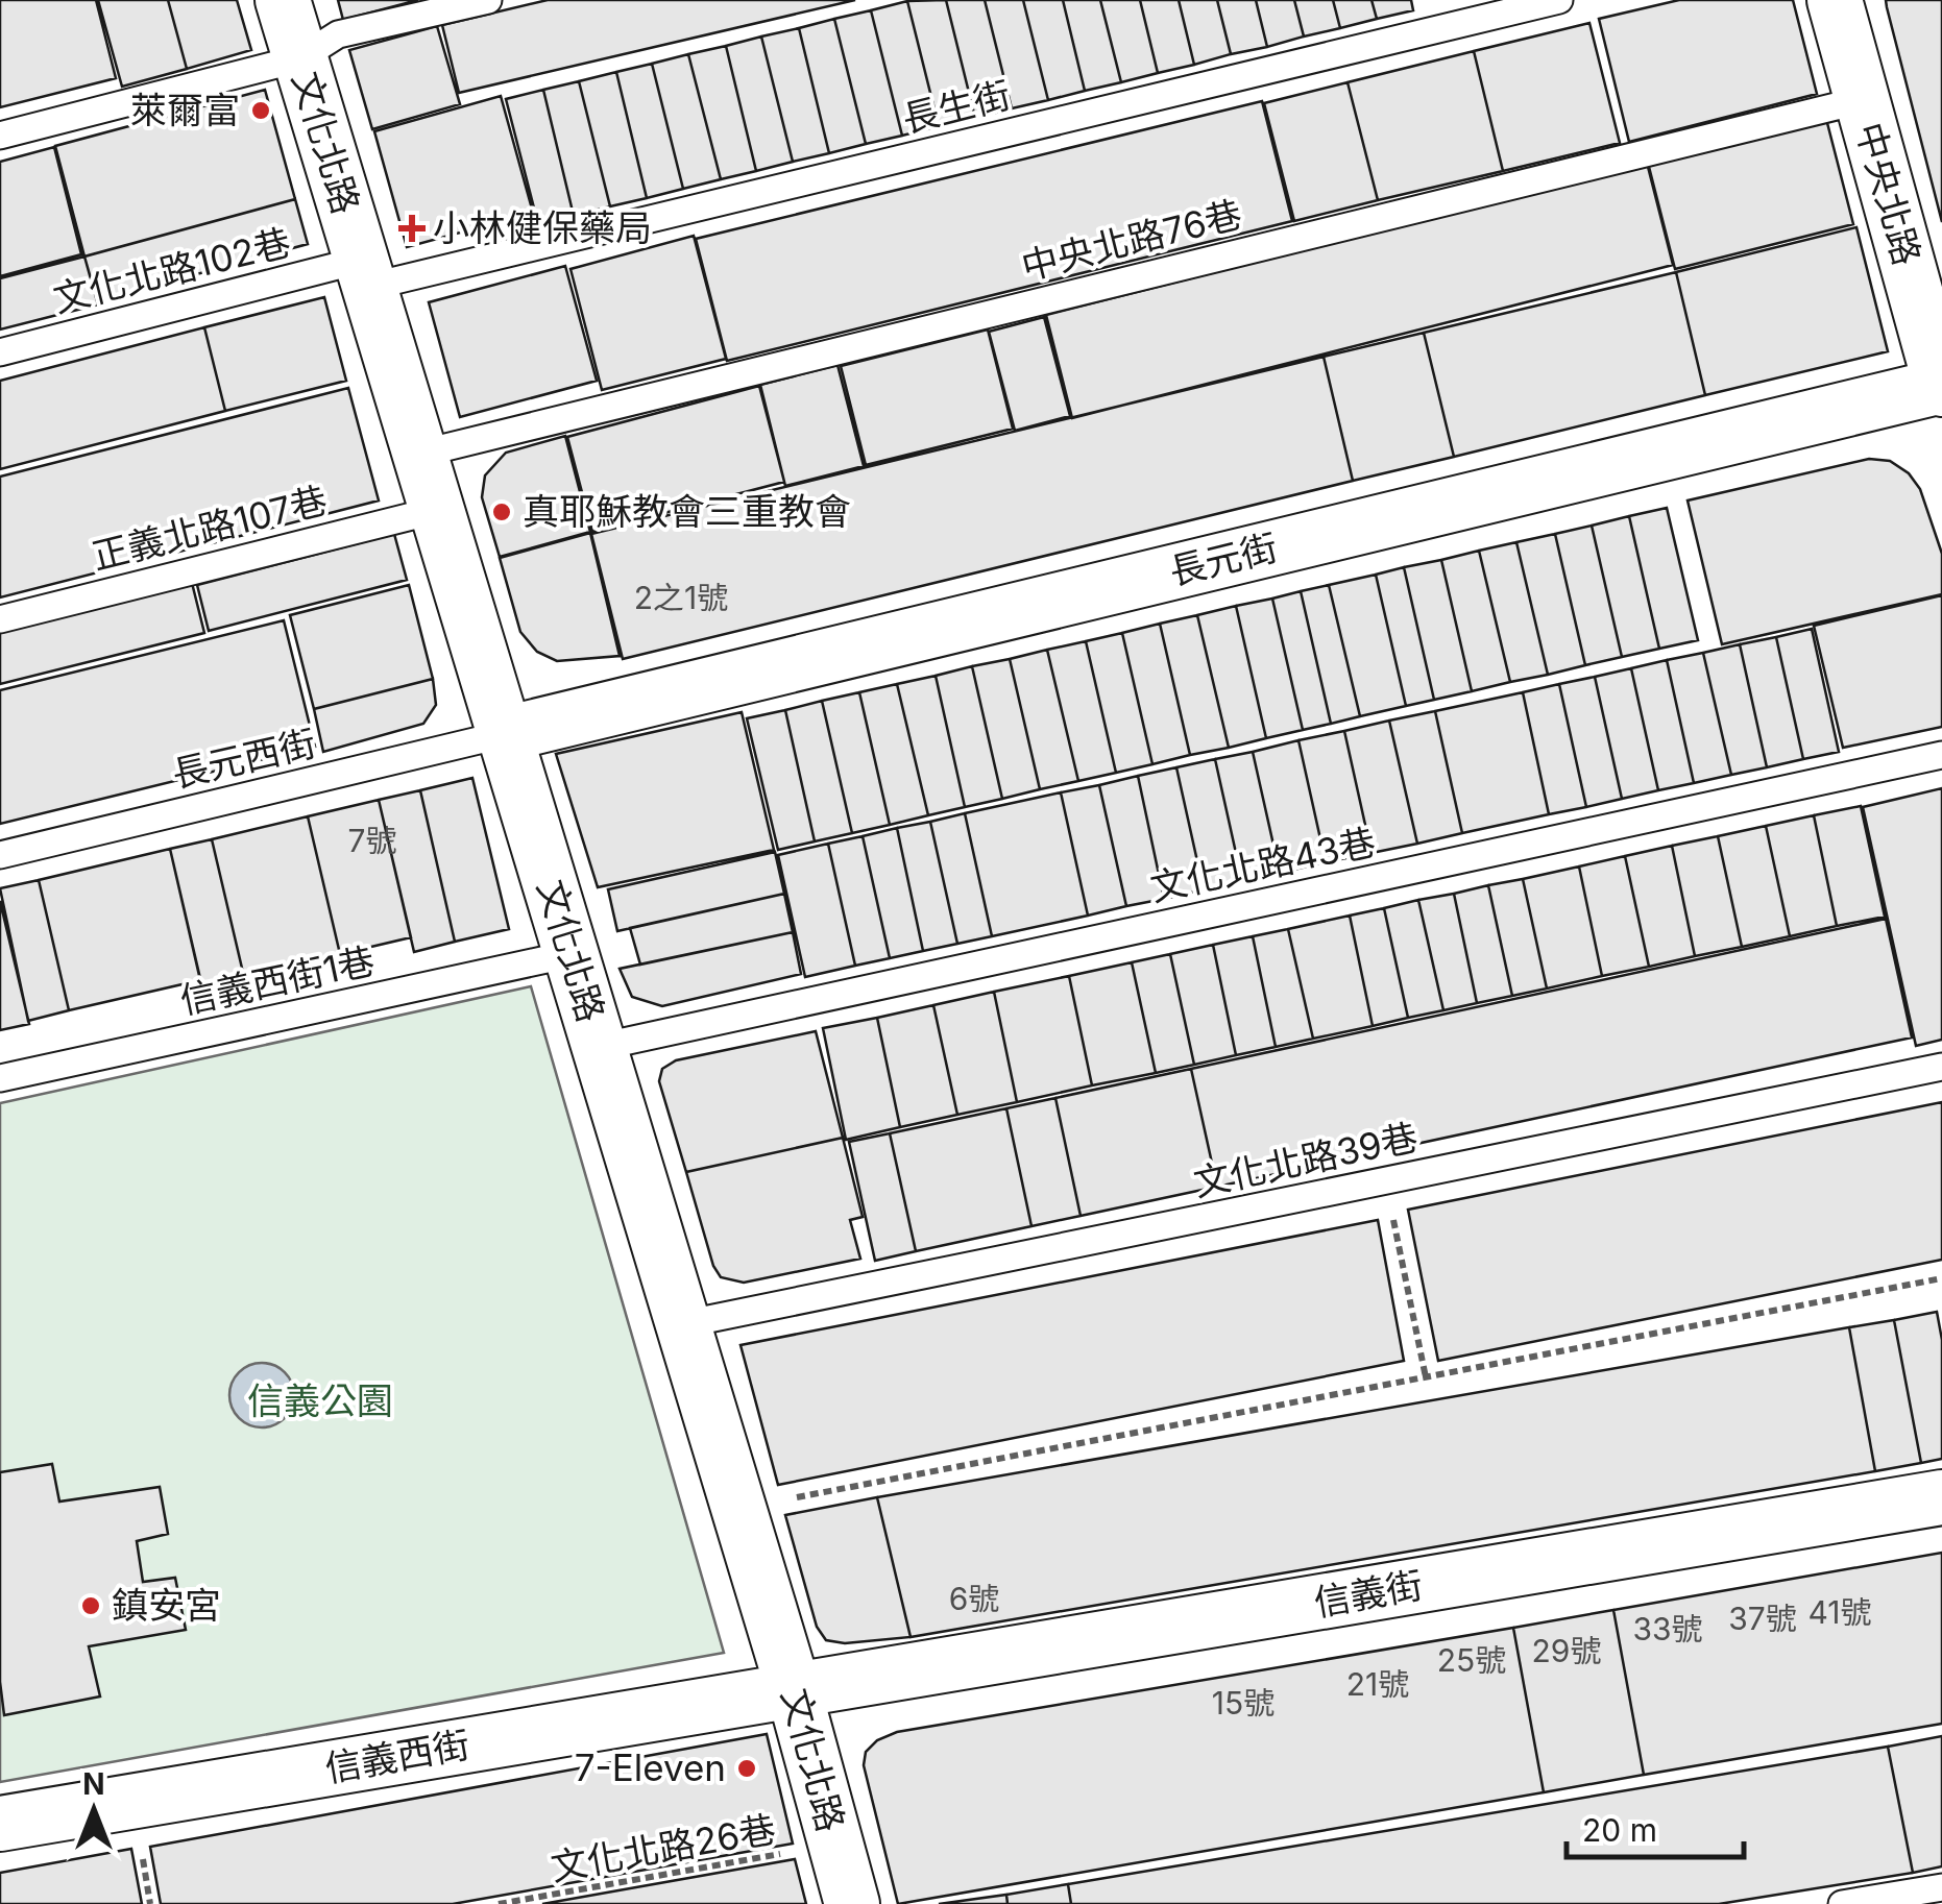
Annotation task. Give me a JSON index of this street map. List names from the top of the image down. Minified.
{"streets":{"street":["文化北路","中央北路","長元街","信義街","信義西街"],"lane":["長生街","中央北路76巷","文化北路102巷","正義北路107巷","長元西街","文化北路43巷","信義西街1巷","文化北路39巷"],"path":["文化北路26巷"]},"crossings":[["長生街","文化北路"],["長生街","文化北路102巷"],["文化北路","中央北路76巷"],["文化北路","文化北路102巷"],["文化北路","正義北路107巷"],["文化北路","長元街"],["文化北路","長元西街"],["文化北路","文化北路43巷"],["文化北路","信義西街1巷"],["文化北路","文化北路39巷"],["文化北路","信義街"],["文化北路","信義西街"],["文化北路","文化北路26巷"],["中央北路","中央北路76巷"],["中央北路","長元街"],["長元街","長元西街"],["信義街","信義西街"]],"parks":["信義公園"],"places":{"other":["萊爾富","真耶穌教會三重教會","鎮安宮","7-Eleven"],"health":["小林健保藥局"]},"house_numbers":["2之1號","7號","6號","41號","37號","33號","29號","25號","21號","15號"],"scale_bar":"20 m","north":"top"}
